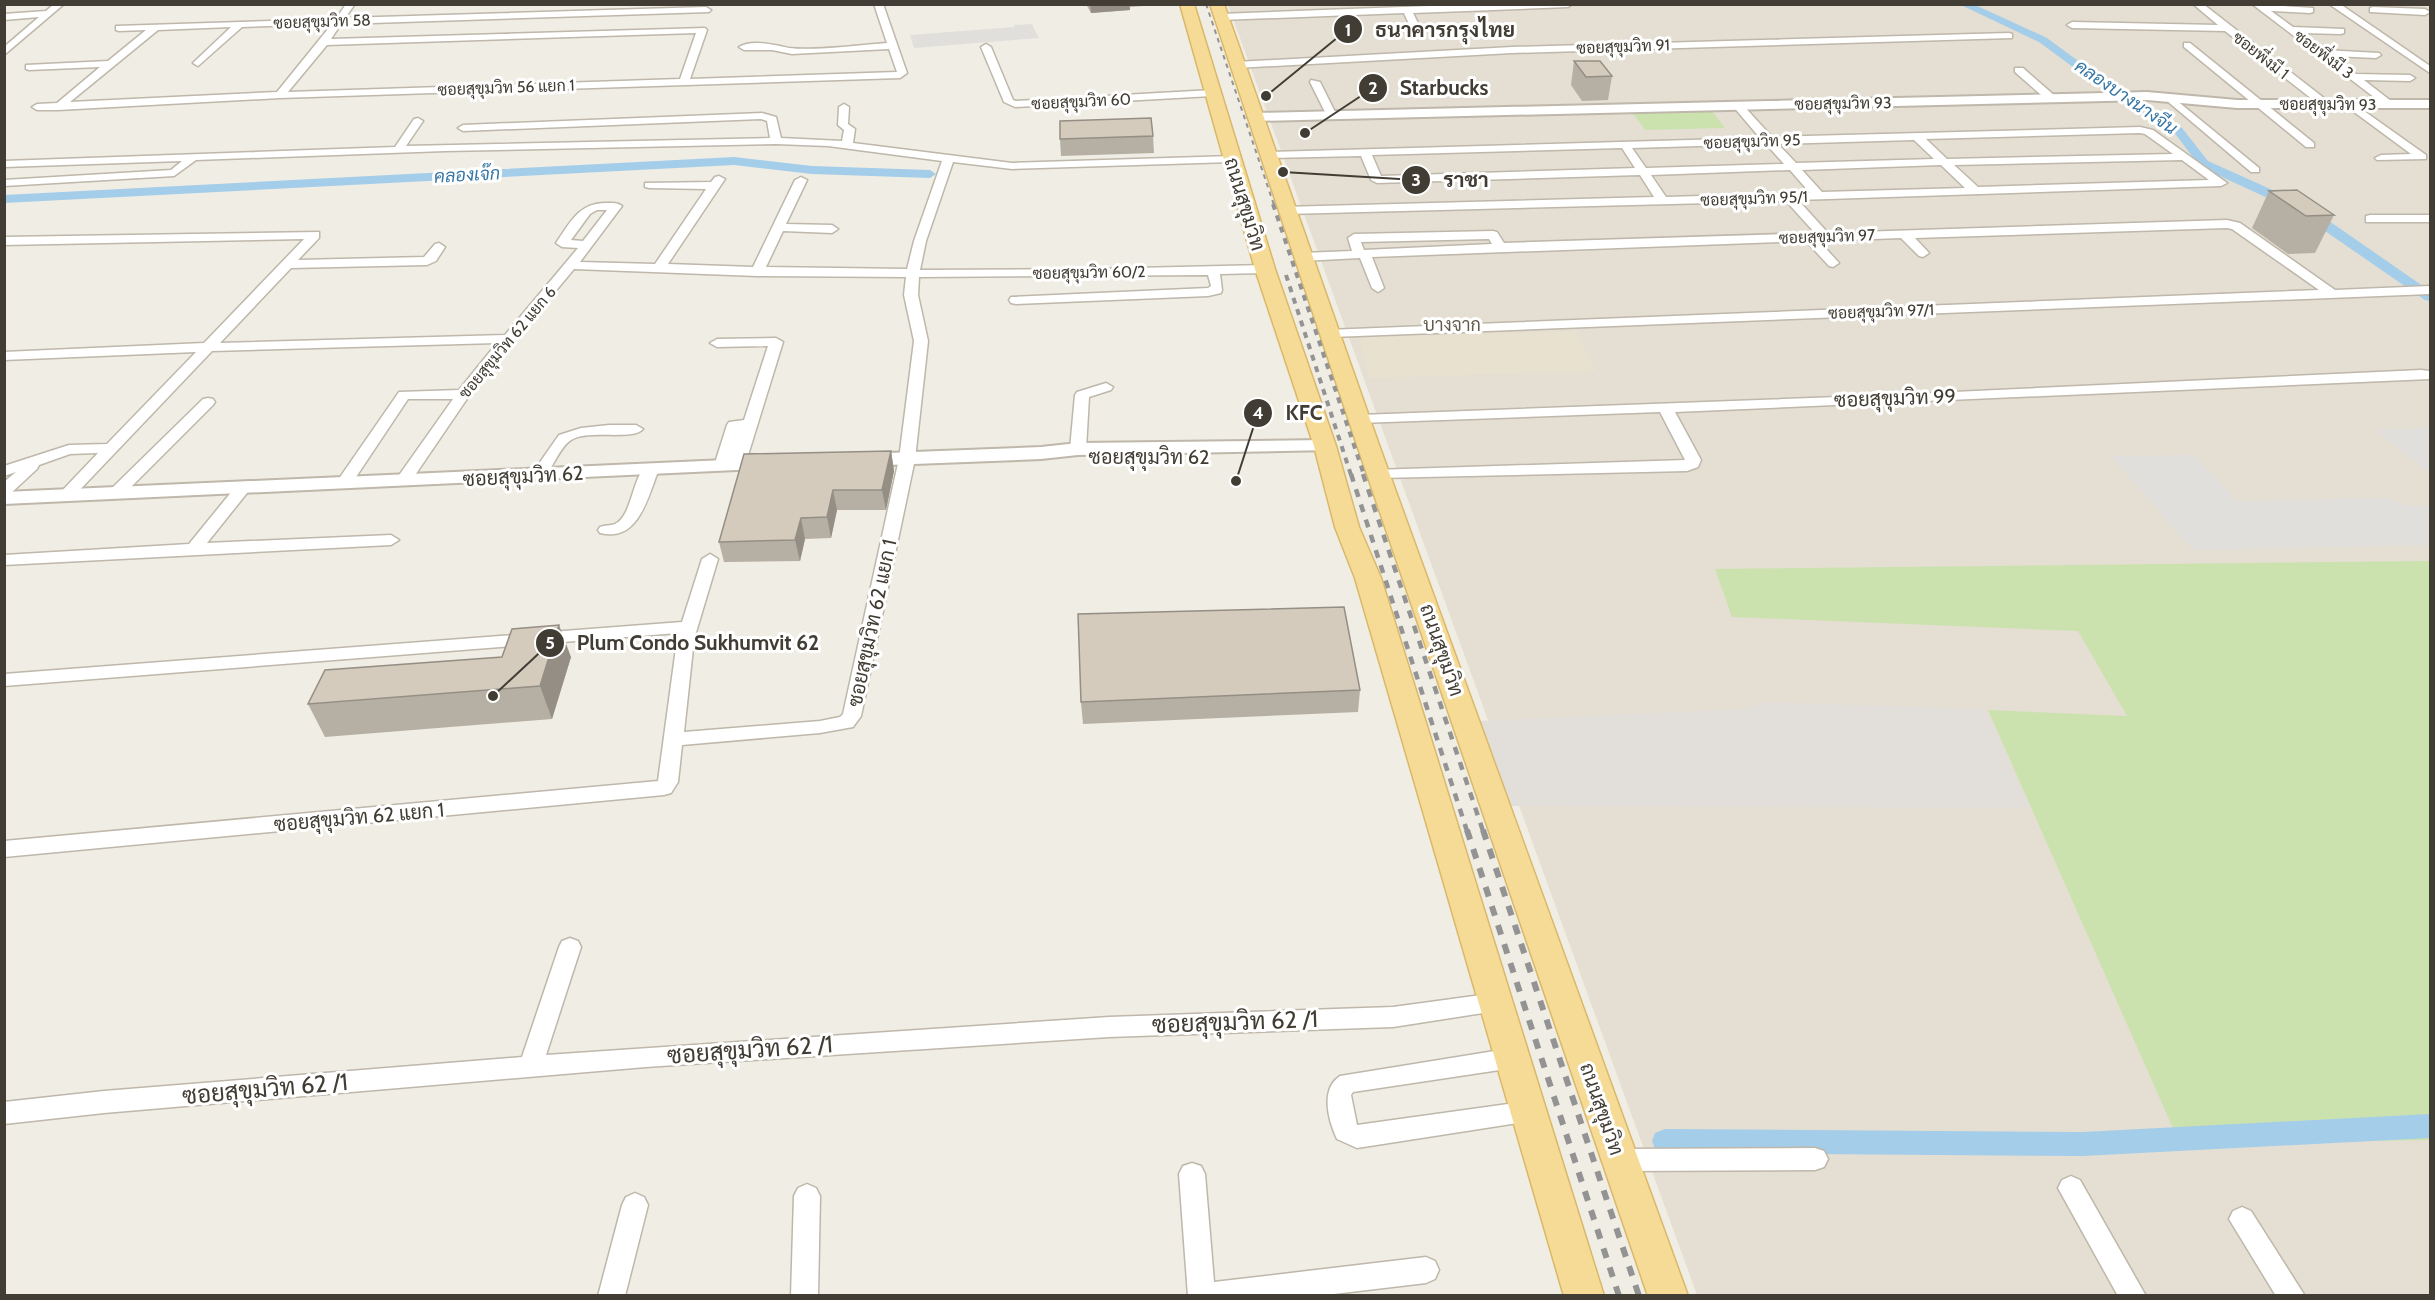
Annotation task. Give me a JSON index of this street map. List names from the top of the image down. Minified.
{"streets":{"main road":["ถนนสุขุมวิท"],"street":["ซอยสุขุมวิท 58","ซอยสุขุมวิท 91","ซอยพึ่งมี 3","ซอยพึ่งมี 1","ซอยสุขุมวิท 56 แยก 1","ซอยสุขุมวิท 60","ซอยสุขุมวิท 93","ซอยสุขุมวิท 95","ซอยสุขุมวิท 95/1","ซอยสุขุมวิท 97","ซอยสุขุมวิท 60/2","ซอยสุขุมวิท 97/1","ซอยสุขุมวิท 62 แยก 6","ซอยสุขุมวิท 99","ซอยสุขุมวิท 62","ซอยสุขุมวิท 62 แยก 1","ซอยสุขุมวิท 62 /1"]},"crossings":[["ซอยสุขุมวิท 58","ซอยสุขุมวิท 56 แยก 1"],["ซอยสุขุมวิท 91","ถนนสุขุมวิท"],["ซอยพึ่งมี 3","ซอยสุขุมวิท 93"],["ซอยพึ่งมี 1","ซอยสุขุมวิท 93"],["ซอยสุขุมวิท 60","ถนนสุขุมวิท"],["ซอยสุขุมวิท 93","ถนนสุขุมวิท"],["ซอยสุขุมวิท 95","ซอยสุขุมวิท 95/1"],["ซอยสุขุมวิท 95","ถนนสุขุมวิท"],["ซอยสุขุมวิท 95/1","ถนนสุขุมวิท"],["ถนนสุขุมวิท","ซอยสุขุมวิท 97"],["ถนนสุขุมวิท","ซอยสุขุมวิท 60/2"],["ถนนสุขุมวิท","ซอยสุขุมวิท 97/1"],["ถนนสุขุมวิท","ซอยสุขุมวิท 99"],["ถนนสุขุมวิท","ซอยสุขุมวิท 62"],["ถนนสุขุมวิท","ซอยสุขุมวิท 62 /1"],["ซอยสุขุมวิท 97","ซอยสุขุมวิท 97/1"],["ซอยสุขุมวิท 60/2","ซอยสุขุมวิท 62 แยก 6"],["ซอยสุขุมวิท 62 แยก 6","ซอยสุขุมวิท 62"],["ซอยสุขุมวิท 62","ซอยสุขุมวิท 62 แยก 1"]],"districts":["บางจาก"],"water":["คลองบางนางจีน","คลองเจ๊ก"],"places":["ธนาคารกรุงไทย","Starbucks","ราชา","KFC","Plum Condo Sukhumvit 62"]}
